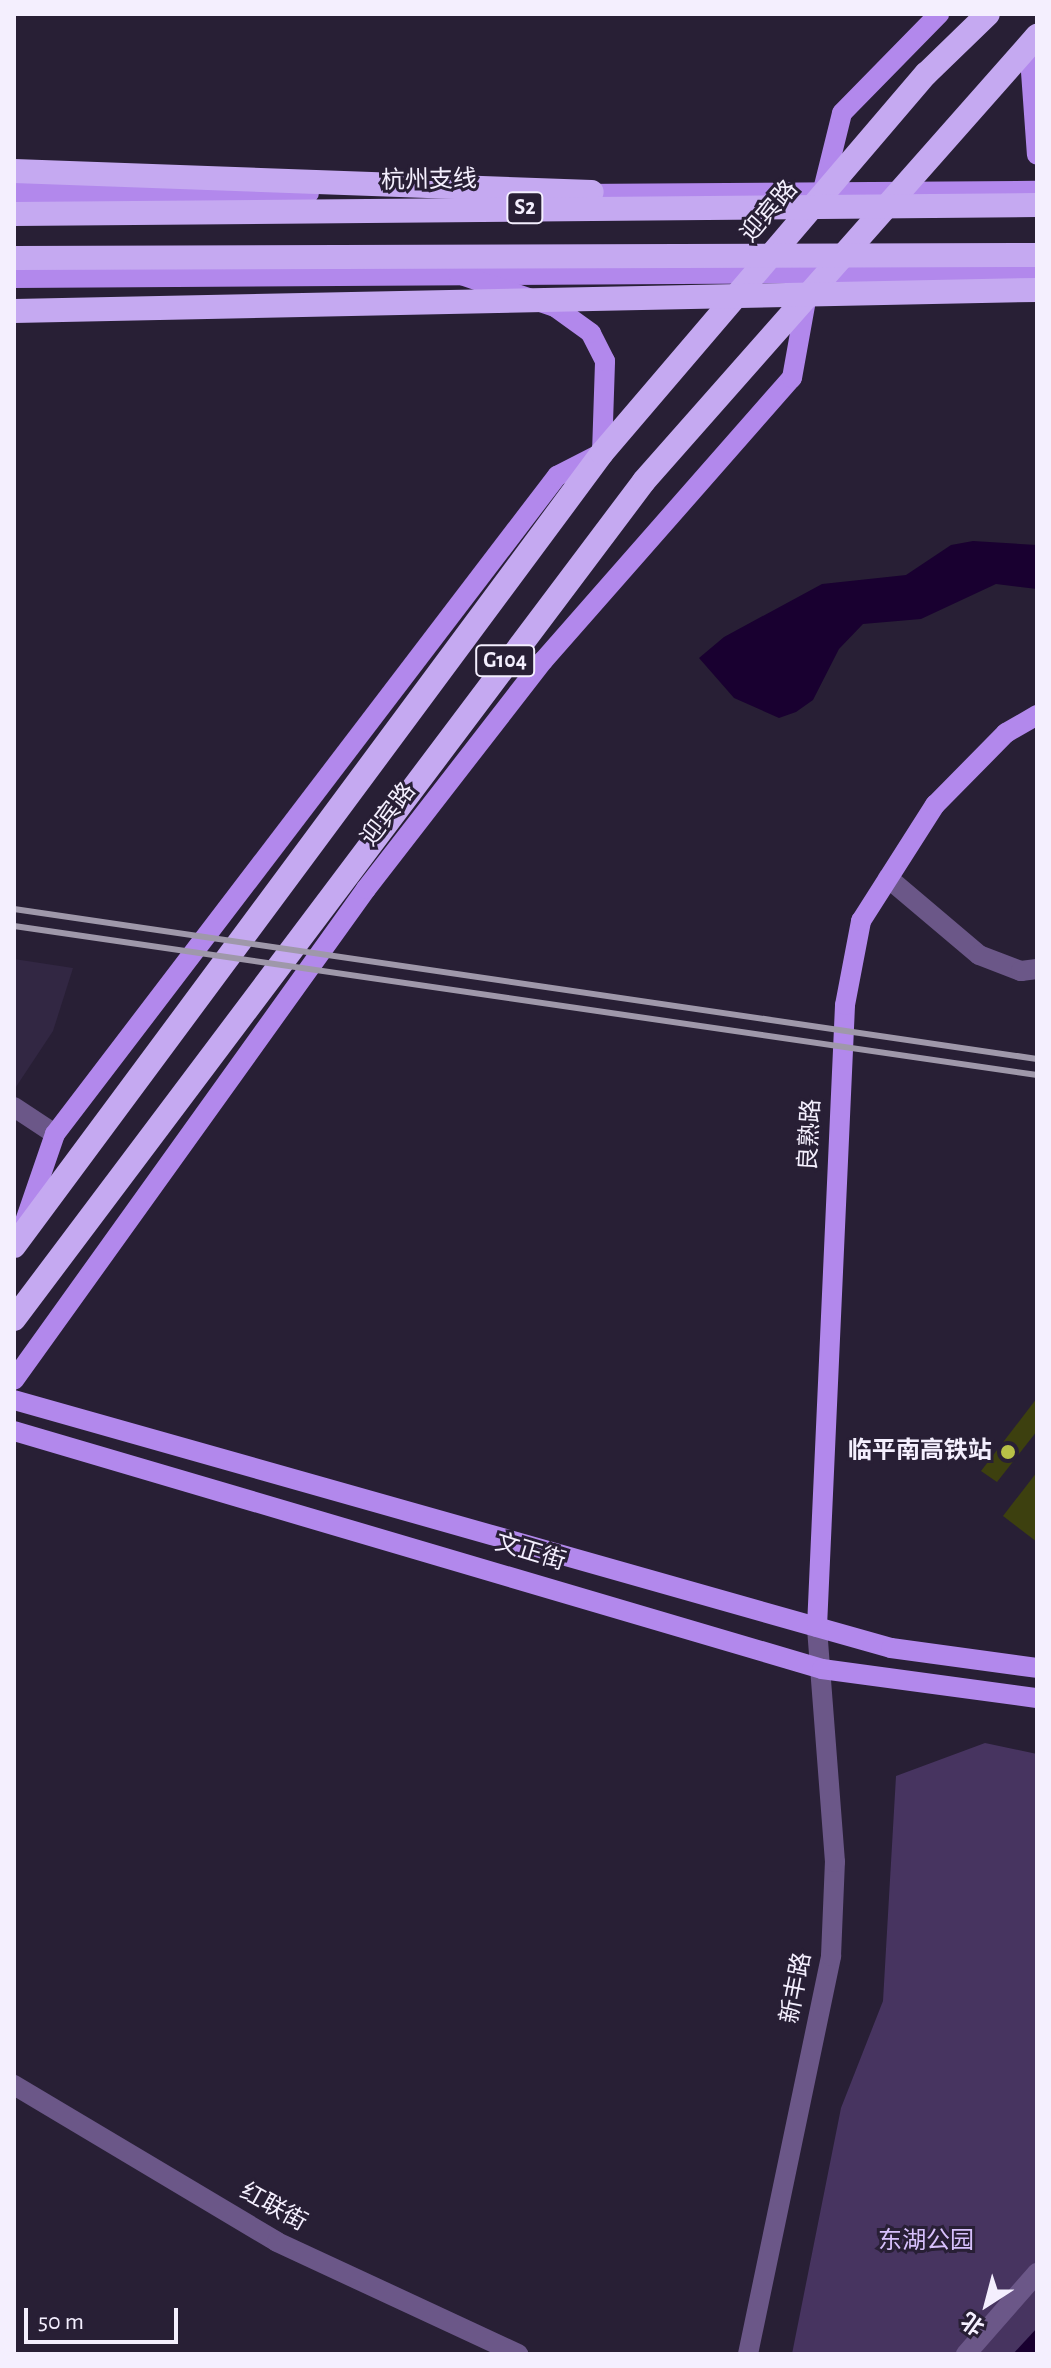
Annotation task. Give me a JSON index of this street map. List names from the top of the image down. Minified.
{"streets":{"highway":["杭州支线","S2","迎宾路","G104"],"main road":["良熟路","文正街"],"street":["新丰路","红联街"]},"crossings":[["良熟路","文正街"],["良熟路","新丰路"],["文正街","新丰路"]],"parks":["东湖公园"],"places":["临平南高铁站"],"scale_bar":"50 m","north":"bottom left"}
